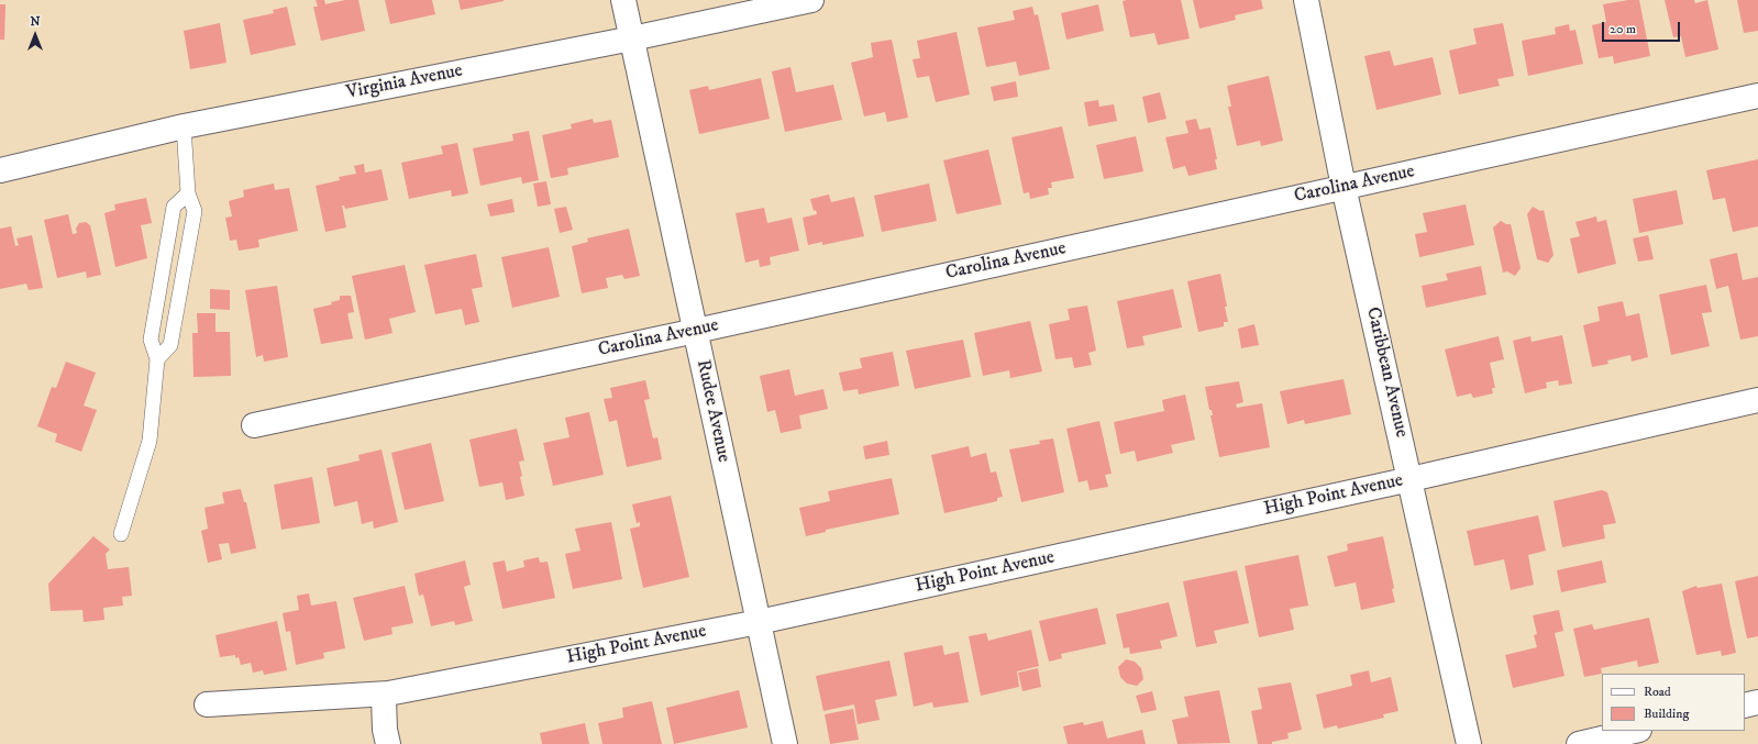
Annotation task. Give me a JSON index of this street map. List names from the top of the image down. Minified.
{"streets":{"street":["Virginia Avenue","Carolina Avenue","Caribbean Avenue","Rudee Avenue","High Point Avenue"]},"crossings":[["Virginia Avenue","Rudee Avenue"],["Carolina Avenue","Caribbean Avenue"],["Carolina Avenue","Rudee Avenue"],["Caribbean Avenue","High Point Avenue"],["Rudee Avenue","High Point Avenue"]],"legend":["Road","Building"],"scale_bar":"20 m","north":"top"}
